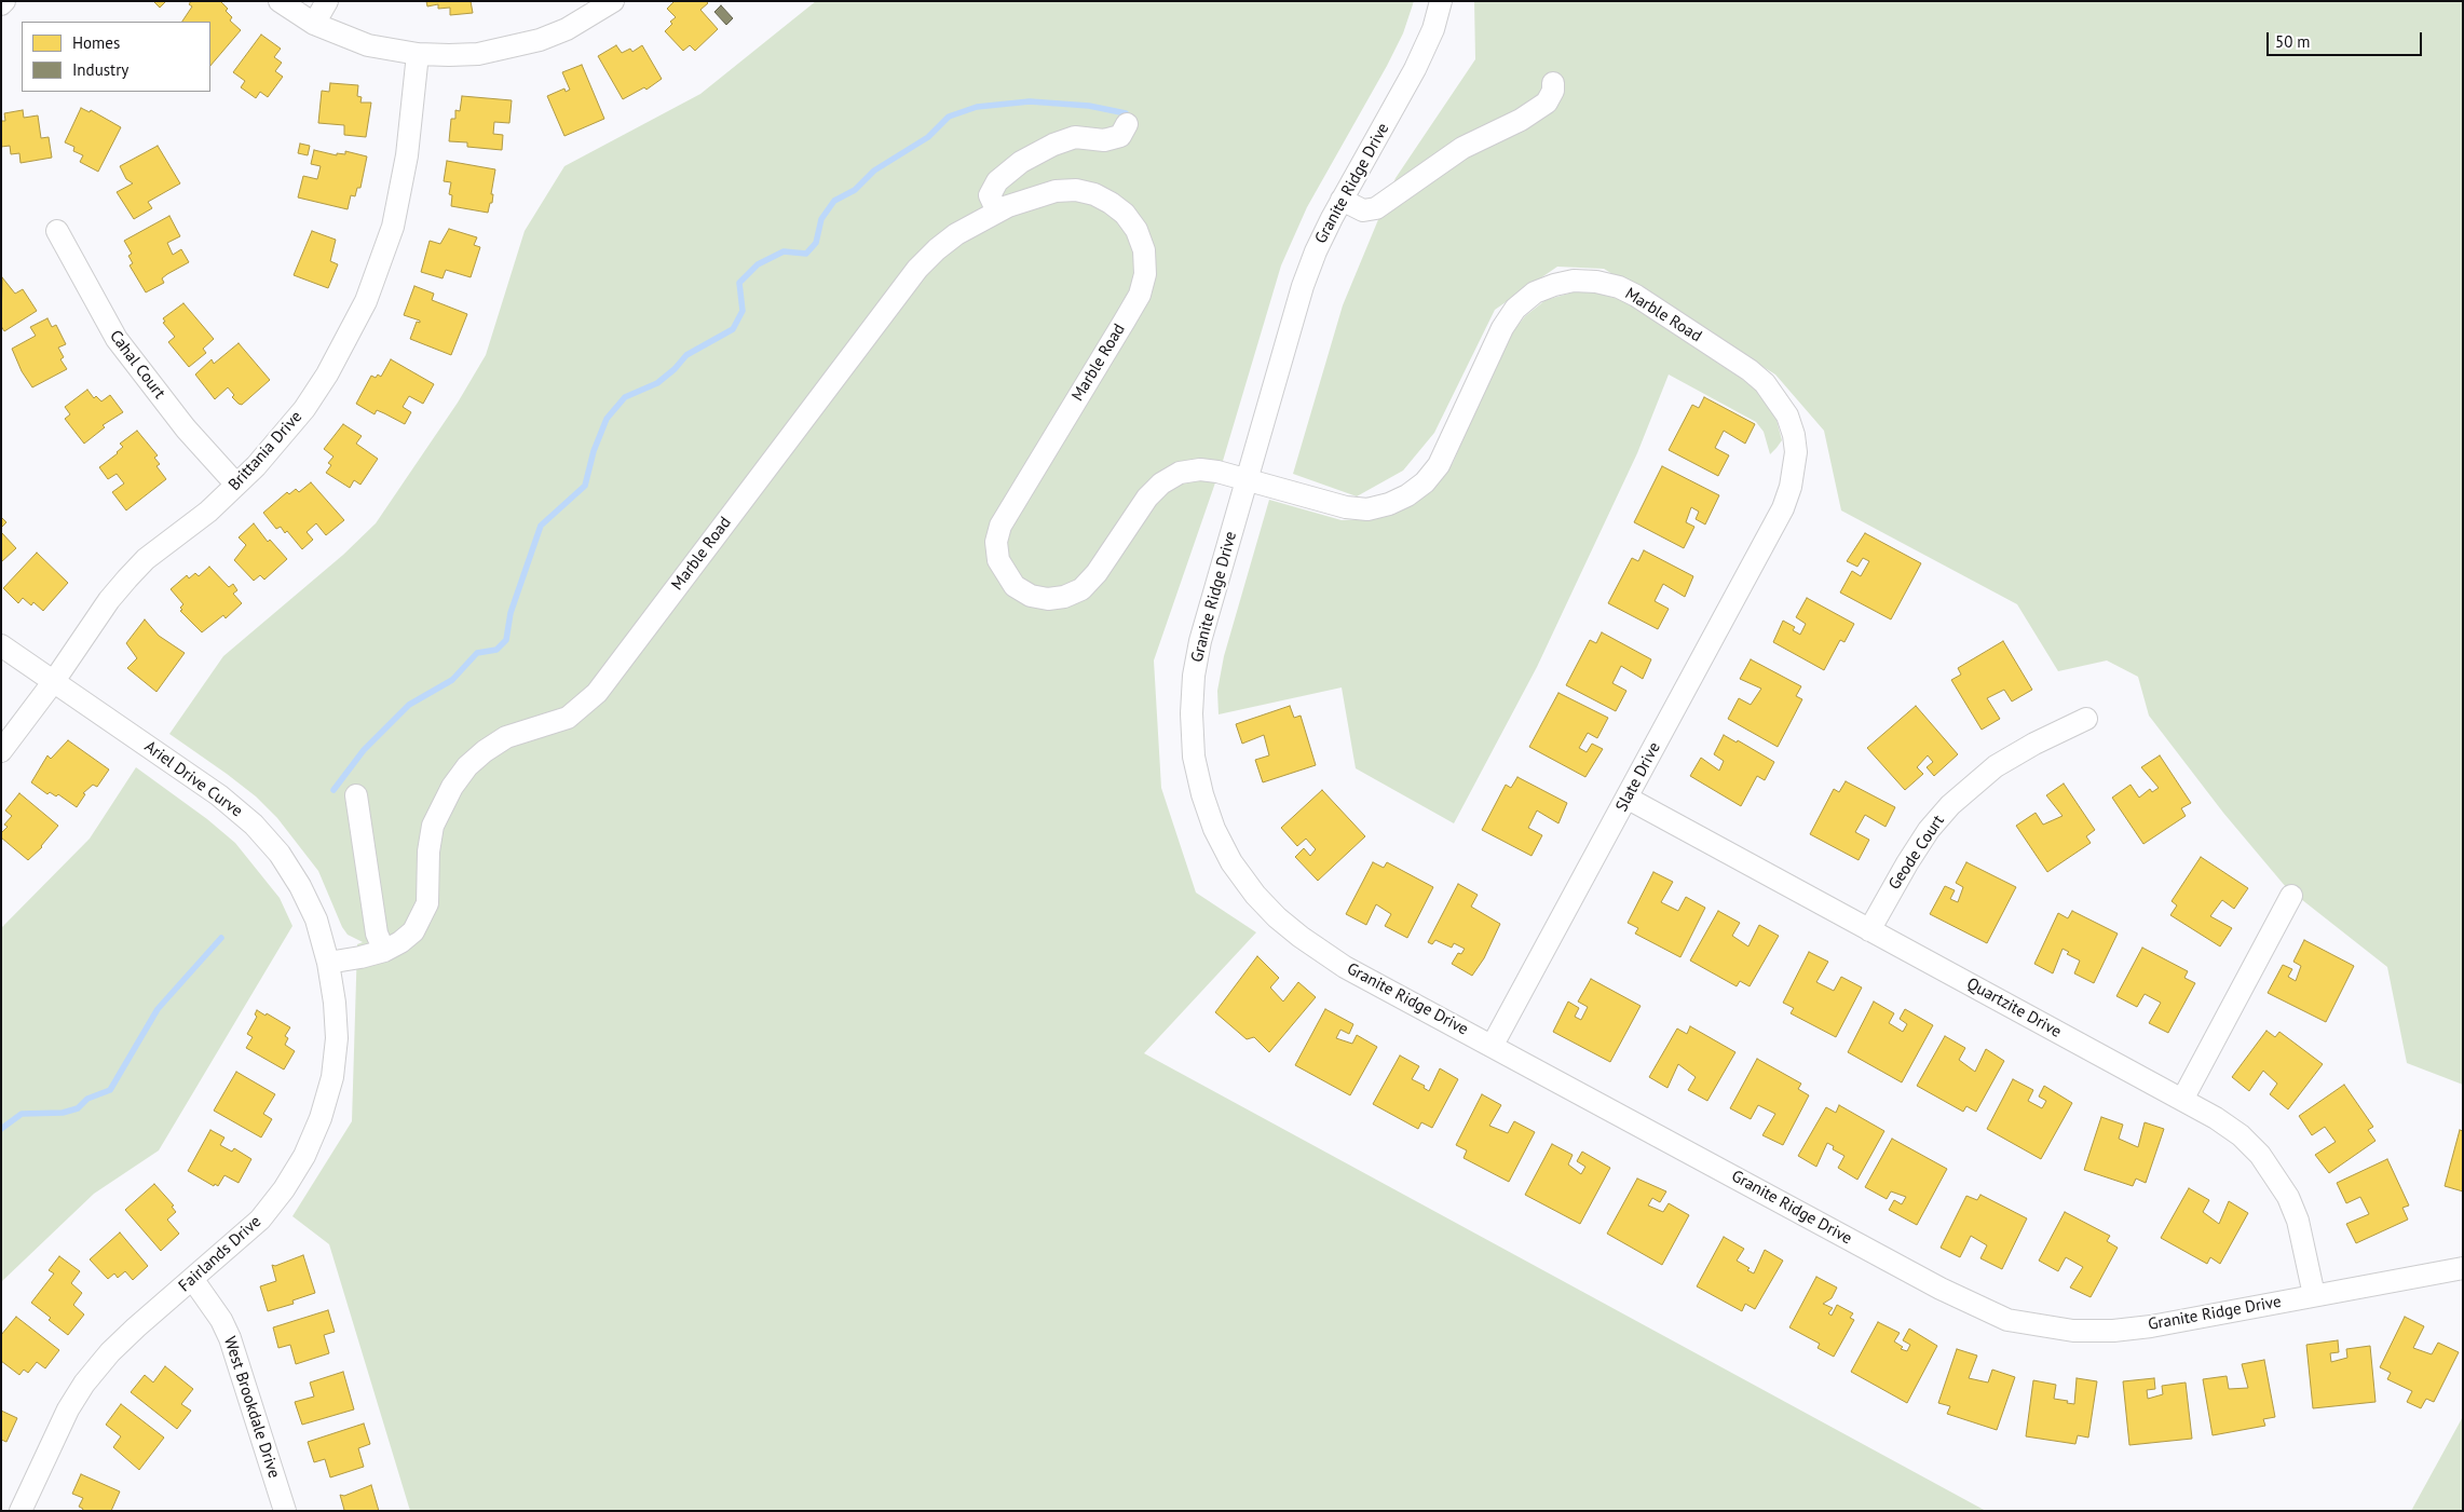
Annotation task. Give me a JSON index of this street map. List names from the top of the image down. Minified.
{"streets":{"street":["Granite Ridge Drive","Marble Road","Cahal Court","Brittania Drive","Slate Drive","Ariel Drive Curve","Geode Court","Quartzite Drive","Fairlands Drive","West Brookdale Drive"]},"crossings":[["Granite Ridge Drive","Marble Road"],["Granite Ridge Drive","Slate Drive"],["Granite Ridge Drive","Quartzite Drive"],["Marble Road","Slate Drive"],["Marble Road","Ariel Drive Curve"],["Marble Road","Fairlands Drive"],["Cahal Court","Brittania Drive"],["Brittania Drive","Ariel Drive Curve"],["Slate Drive","Quartzite Drive"],["Ariel Drive Curve","Fairlands Drive"],["Geode Court","Quartzite Drive"],["Fairlands Drive","West Brookdale Drive"]],"legend":["Homes","Industry"],"scale_bar":"50 m"}
